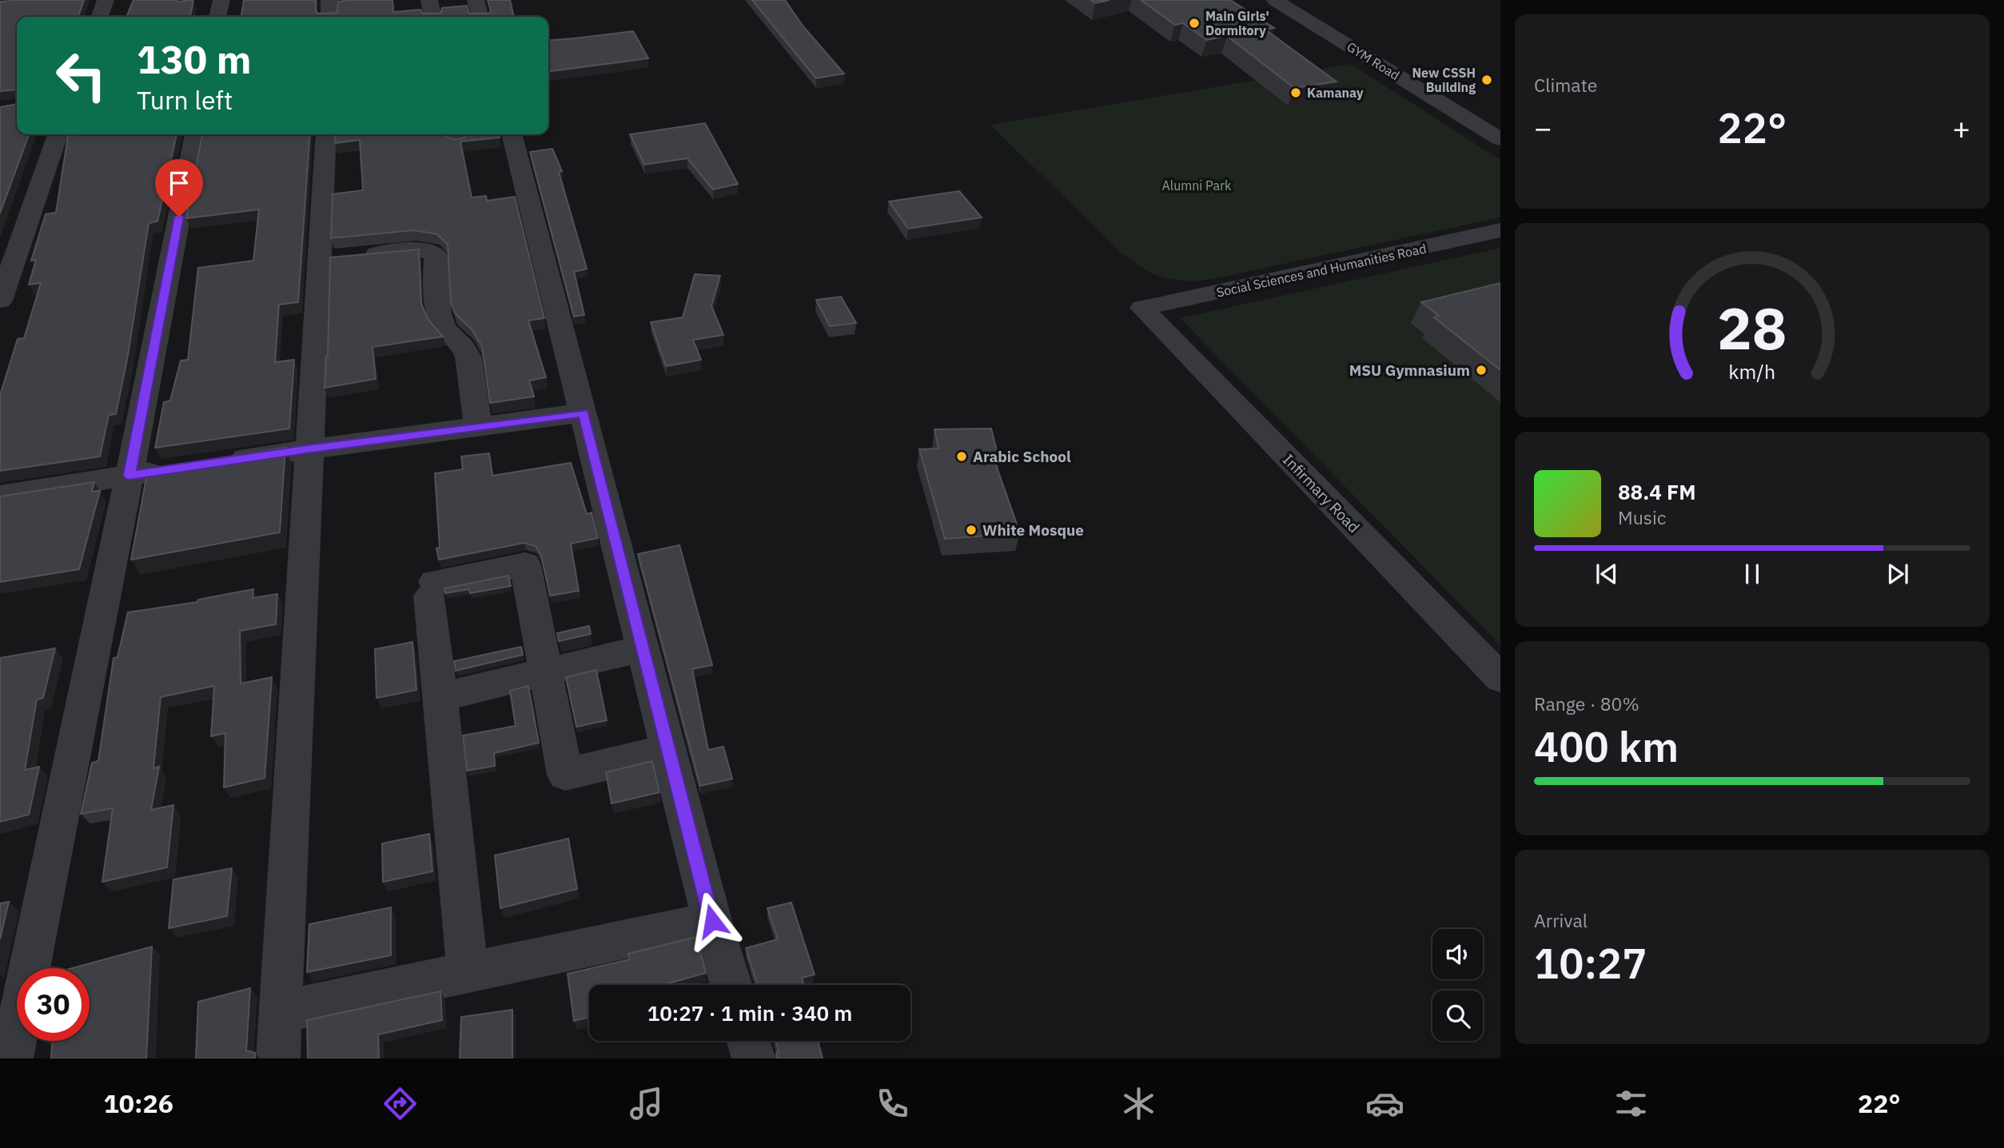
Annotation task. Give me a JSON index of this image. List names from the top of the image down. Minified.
{"streets":{"street":["GYM Road","Social Sciences and Humanities Road","Infirmary Road"]},"crossings":[["Social Sciences and Humanities Road","Infirmary Road"]],"parks":["Alumni Park"],"places":["Main Girls' Dormitory","New CSSH Building","Kamanay","MSU Gymnasium","Arabic School","White Mosque"],"page":{"tile":["Climate",["Range · 80%","400 km"],["Arrival","10:27"]],"turn":["130 m","Turn left"],"heat":["−","22°","+"],"song":["88.4 FM","Music"],"limit":"30","trip":"10:27 · 1 min · 340 m","tabs":["10:26","22°"],"gauge":["28","km/h"]}}
